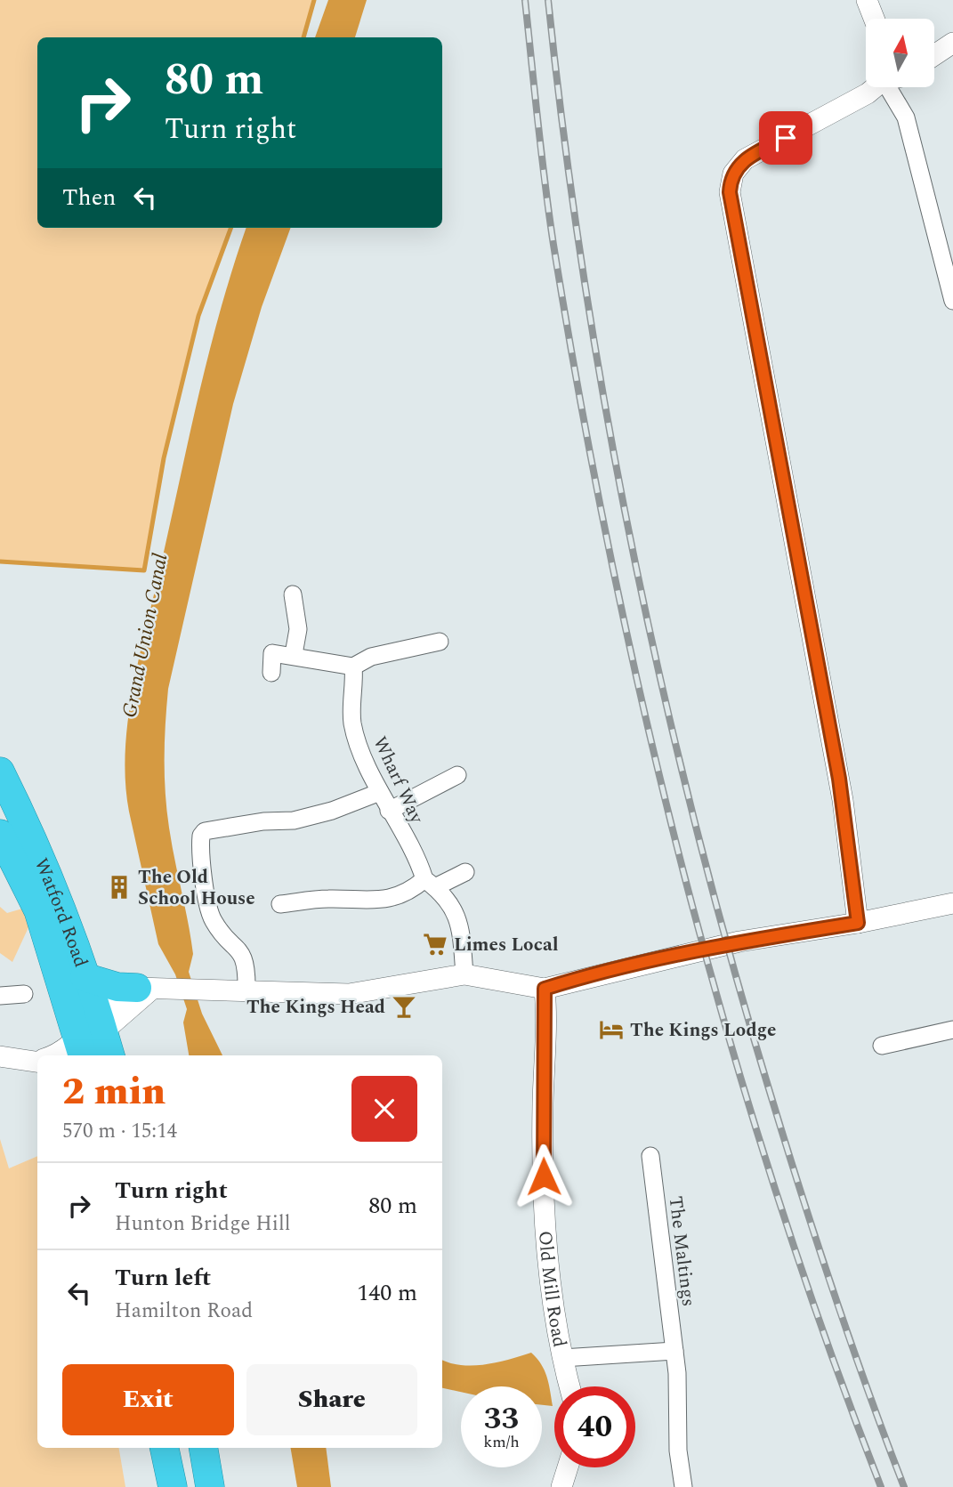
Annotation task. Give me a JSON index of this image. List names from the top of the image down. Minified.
{"streets":{"highway":["Watford Road"],"street":["Wharf Way","The Maltings","Old Mill Road"]},"water":["Grand Union Canal"],"places":{"building":["The Old School House"],"supermarket":["Limes Local"],"bar":["The Kings Head"],"hotel":["The Kings Lodge"]},"north":"top","page":{"turn":["80 m","Turn right"],"then":"Then","heading":["2 min","570 m · 15:14"],"list":[{"name":"Turn right","note":"Hunton Bridge Hill","value":"80 m"},{"name":"Turn left","note":"Hamilton Road","value":"140 m"}],"buttons":["Exit","Share"],"speed":"33 km/h","limit":"40"}}
